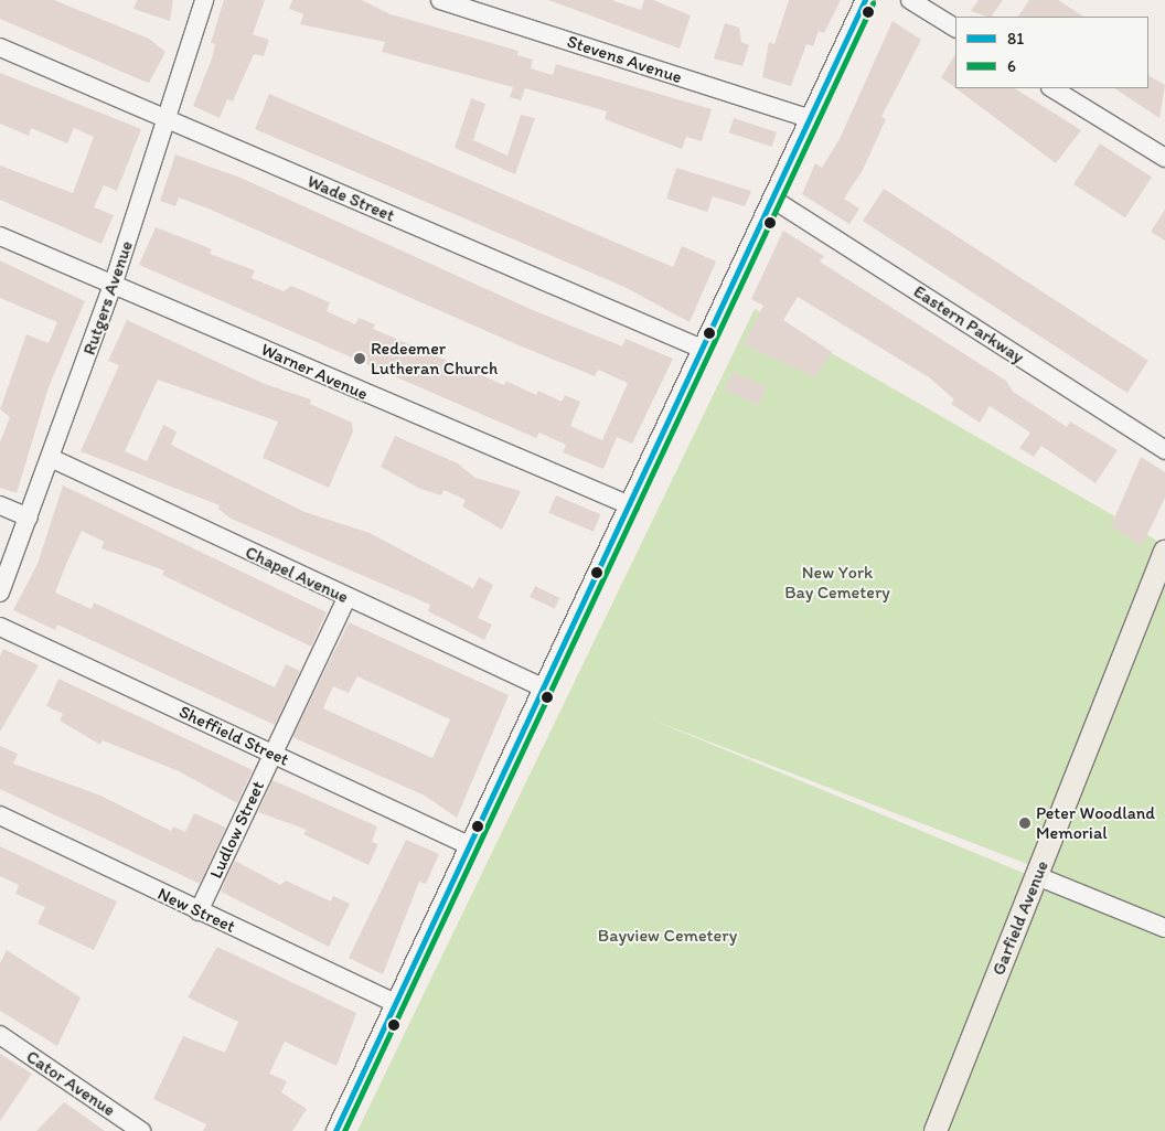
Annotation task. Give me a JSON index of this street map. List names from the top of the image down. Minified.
{"streets":{"main road":["Garfield Avenue"],"street":["Stevens Avenue","Wade Street","Rutgers Avenue","Eastern Parkway","Warner Avenue","Chapel Avenue","Sheffield Street","Ludlow Street","New Street","Cator Avenue"]},"crossings":[["Wade Street","Rutgers Avenue"],["Rutgers Avenue","Warner Avenue"],["Rutgers Avenue","Chapel Avenue"],["Chapel Avenue","Ludlow Street"],["Sheffield Street","Ludlow Street"],["Ludlow Street","New Street"]],"parks":["New York Bay Cemetery","Bayview Cemetery"],"places":["Redeemer Lutheran Church","Peter Woodland Memorial"],"lines":["transit line 81","transit line 6"],"legend":["81","6"]}
